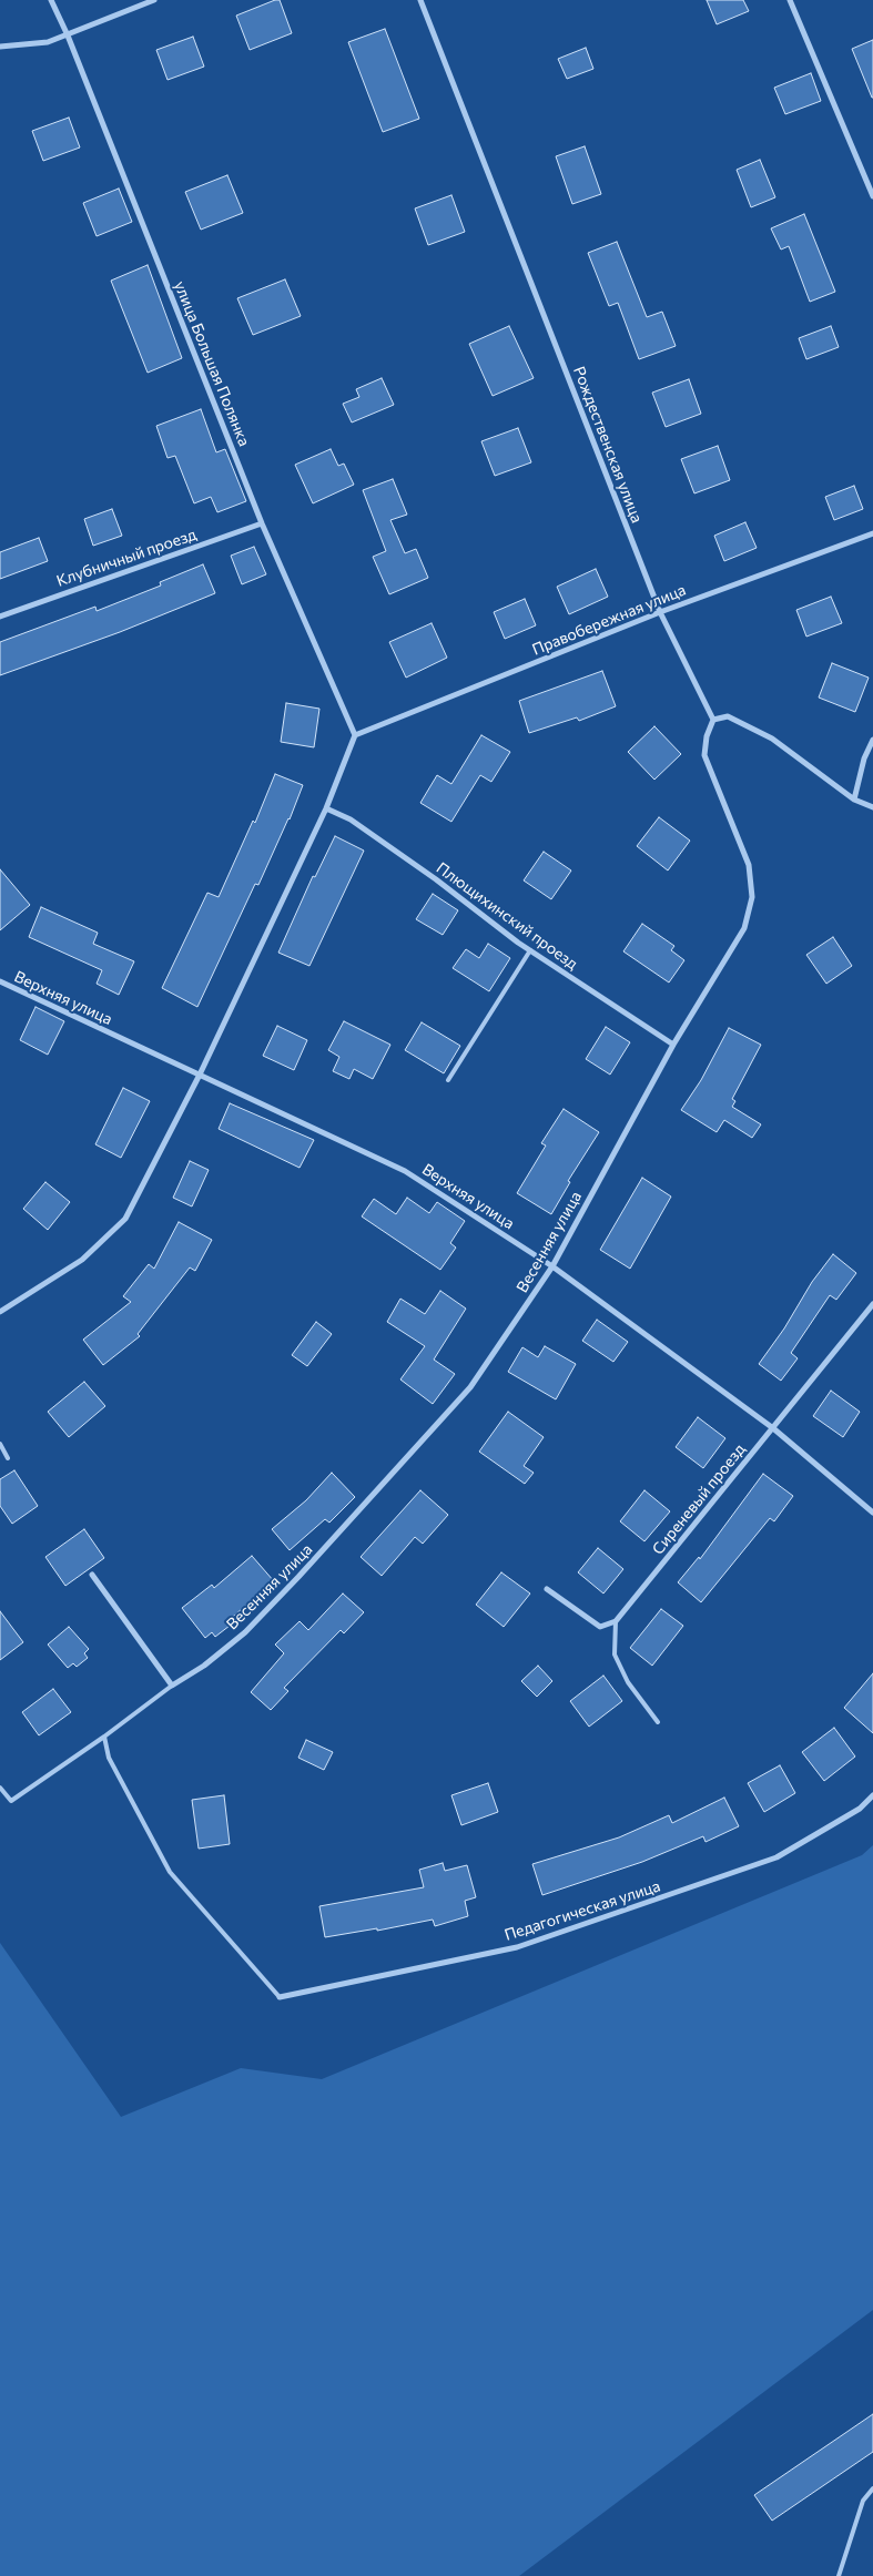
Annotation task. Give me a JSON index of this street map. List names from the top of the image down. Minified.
{"streets":{"street":["улица Большая Полянка","Рождественская улица","Клубничный проезд","Правобережная улица","Плющихинский проезд","Верхняя улица","Весенняя улица","Сиреневый проезд","Педагогическая улица"]},"crossings":[["улица Большая Полянка","Клубничный проезд"],["улица Большая Полянка","Правобережная улица"],["Рождественская улица","Правобережная улица"],["Рождественская улица","Весенняя улица"],["Плющихинский проезд","Весенняя улица"],["Верхняя улица","Весенняя улица"],["Верхняя улица","Сиреневый проезд"]]}
